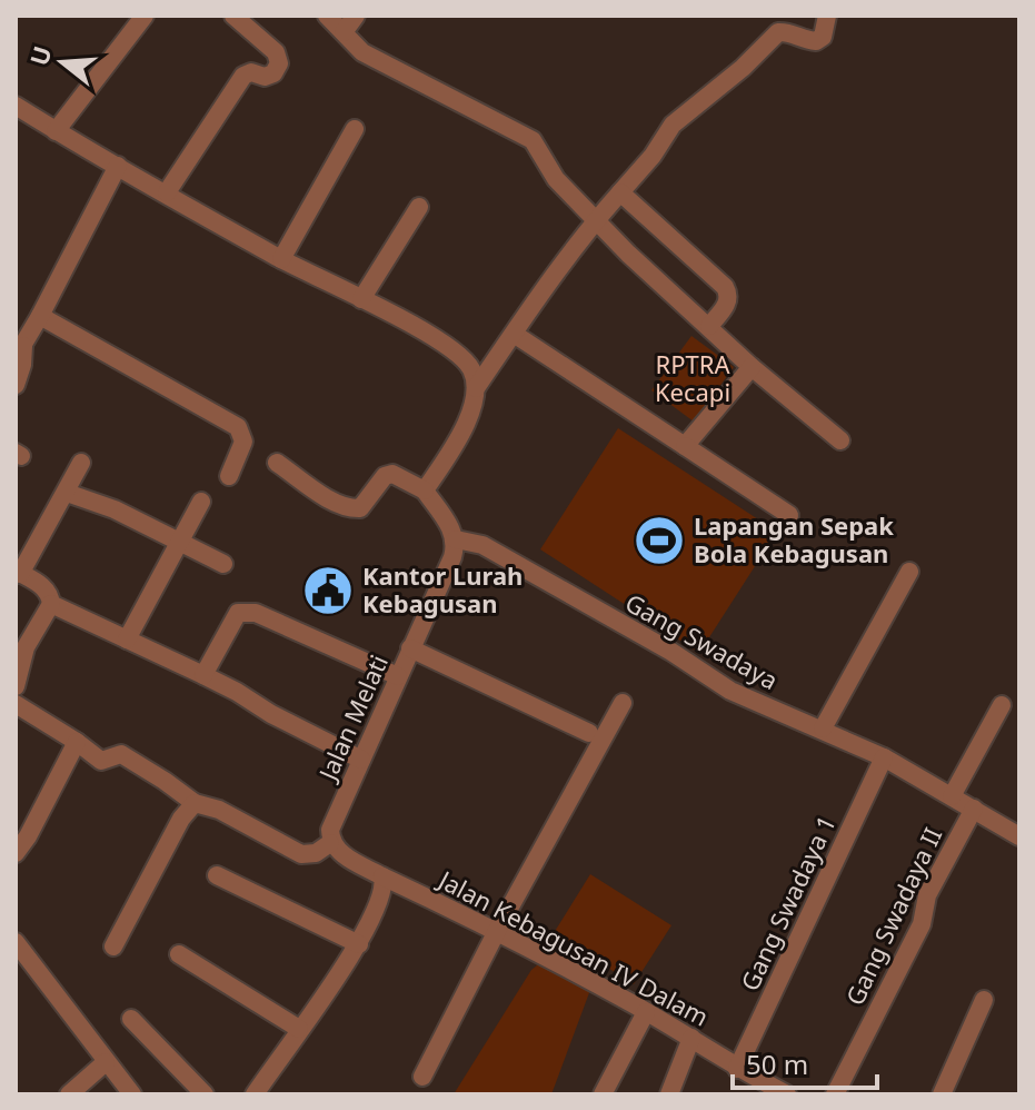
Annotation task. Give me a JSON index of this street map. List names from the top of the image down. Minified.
{"streets":{"street":["Gang Swadaya","Jalan Melati","Gang Swadaya 1","Gang Swadaya II","Jalan Kebagusan IV Dalam"]},"crossings":[["Gang Swadaya","Jalan Melati"],["Gang Swadaya","Gang Swadaya 1"],["Gang Swadaya","Gang Swadaya II"],["Gang Swadaya 1","Jalan Kebagusan IV Dalam"]],"parks":["RPTRA Kecapi"],"places":{"sports":["Lapangan Sepak Bola Kebagusan"],"public building":["Kantor Lurah Kebagusan"]},"scale_bar":"50 m","north":"left"}
